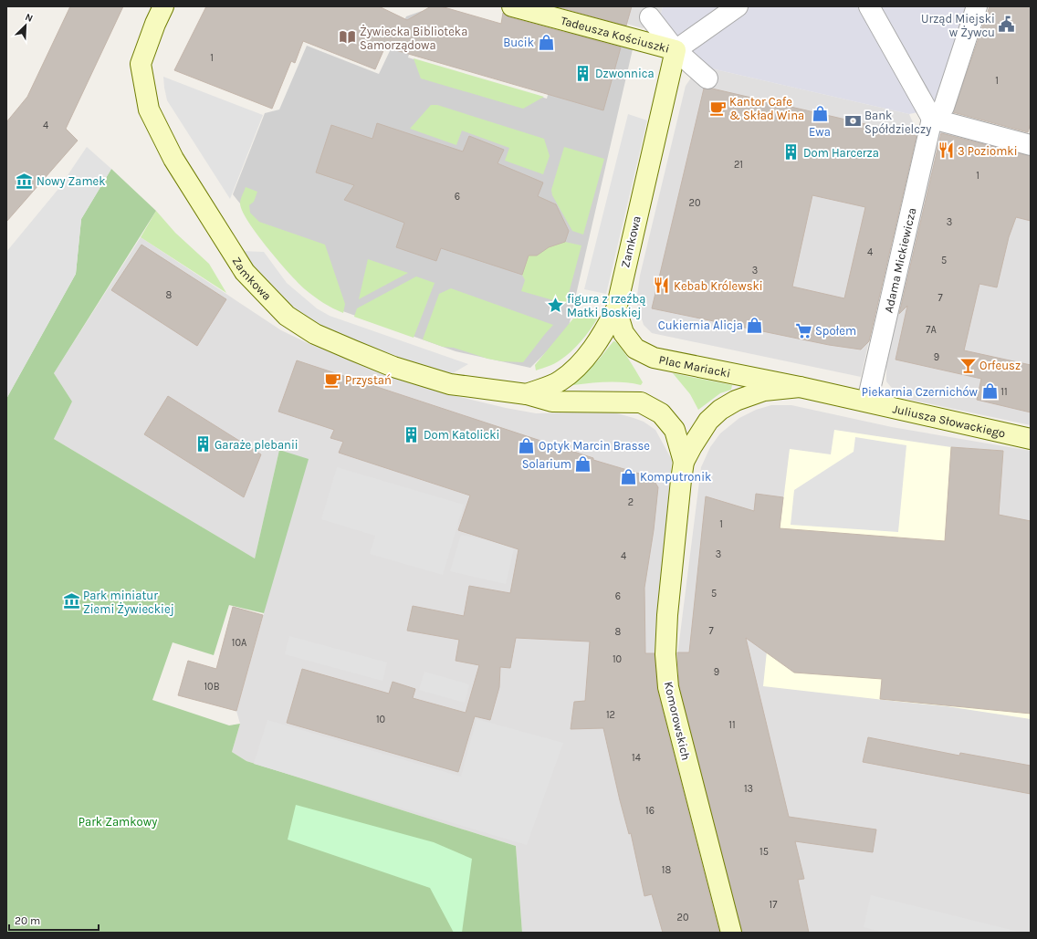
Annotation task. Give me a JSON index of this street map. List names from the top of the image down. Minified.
{"streets":{"street":["Tadeusza Kościuszki","Zamkowa","Adama Mickiewicza","Plac Mariacki","Juliusza Słowackiego","Komorowskich"]},"crossings":[["Tadeusza Kościuszki","Zamkowa"],["Zamkowa","Plac Mariacki"],["Zamkowa","Komorowskich"],["Adama Mickiewicza","Plac Mariacki"],["Adama Mickiewicza","Juliusza Słowackiego"],["Plac Mariacki","Juliusza Słowackiego"],["Plac Mariacki","Komorowskich"]],"parks":["Park Zamkowy"],"places":{"public building":["Urząd Miejski w Żywcu"],"library":["Żywiecka Biblioteka Samorządowa"],"shop":["Bucik","Ewa","Cukiernia Alicja","Piekarnia Czernichów","Optyk Marcin Brasse","Solarium","Komputronik"],"building":["Dzwonnica","Dom Harcerza","Dom Katolicki","Garaże plebanii"],"cafe":["Kantor Cafe & Skład Wina","Przystań"],"bank":["Bank Spółdzielczy"],"restaurant":["3 Poziomki","Kebab Królewski"],"museum":["Nowy Zamek","Park miniatur Ziemi Żywieckiej"],"place":["figura z rzeźbą Matki Boskiej"],"supermarket":["Społem"],"bar":["Orfeusz"]},"house_numbers":["1","1","4","21","1","6","20","3","4","5","3","8","7","7A","9","11","2","1","3","4","5","6","7","8","10A","10","9","10B","12","10","11","14","13","16","15","18","17","20"],"scale_bar":"20 m","north":"top right"}
